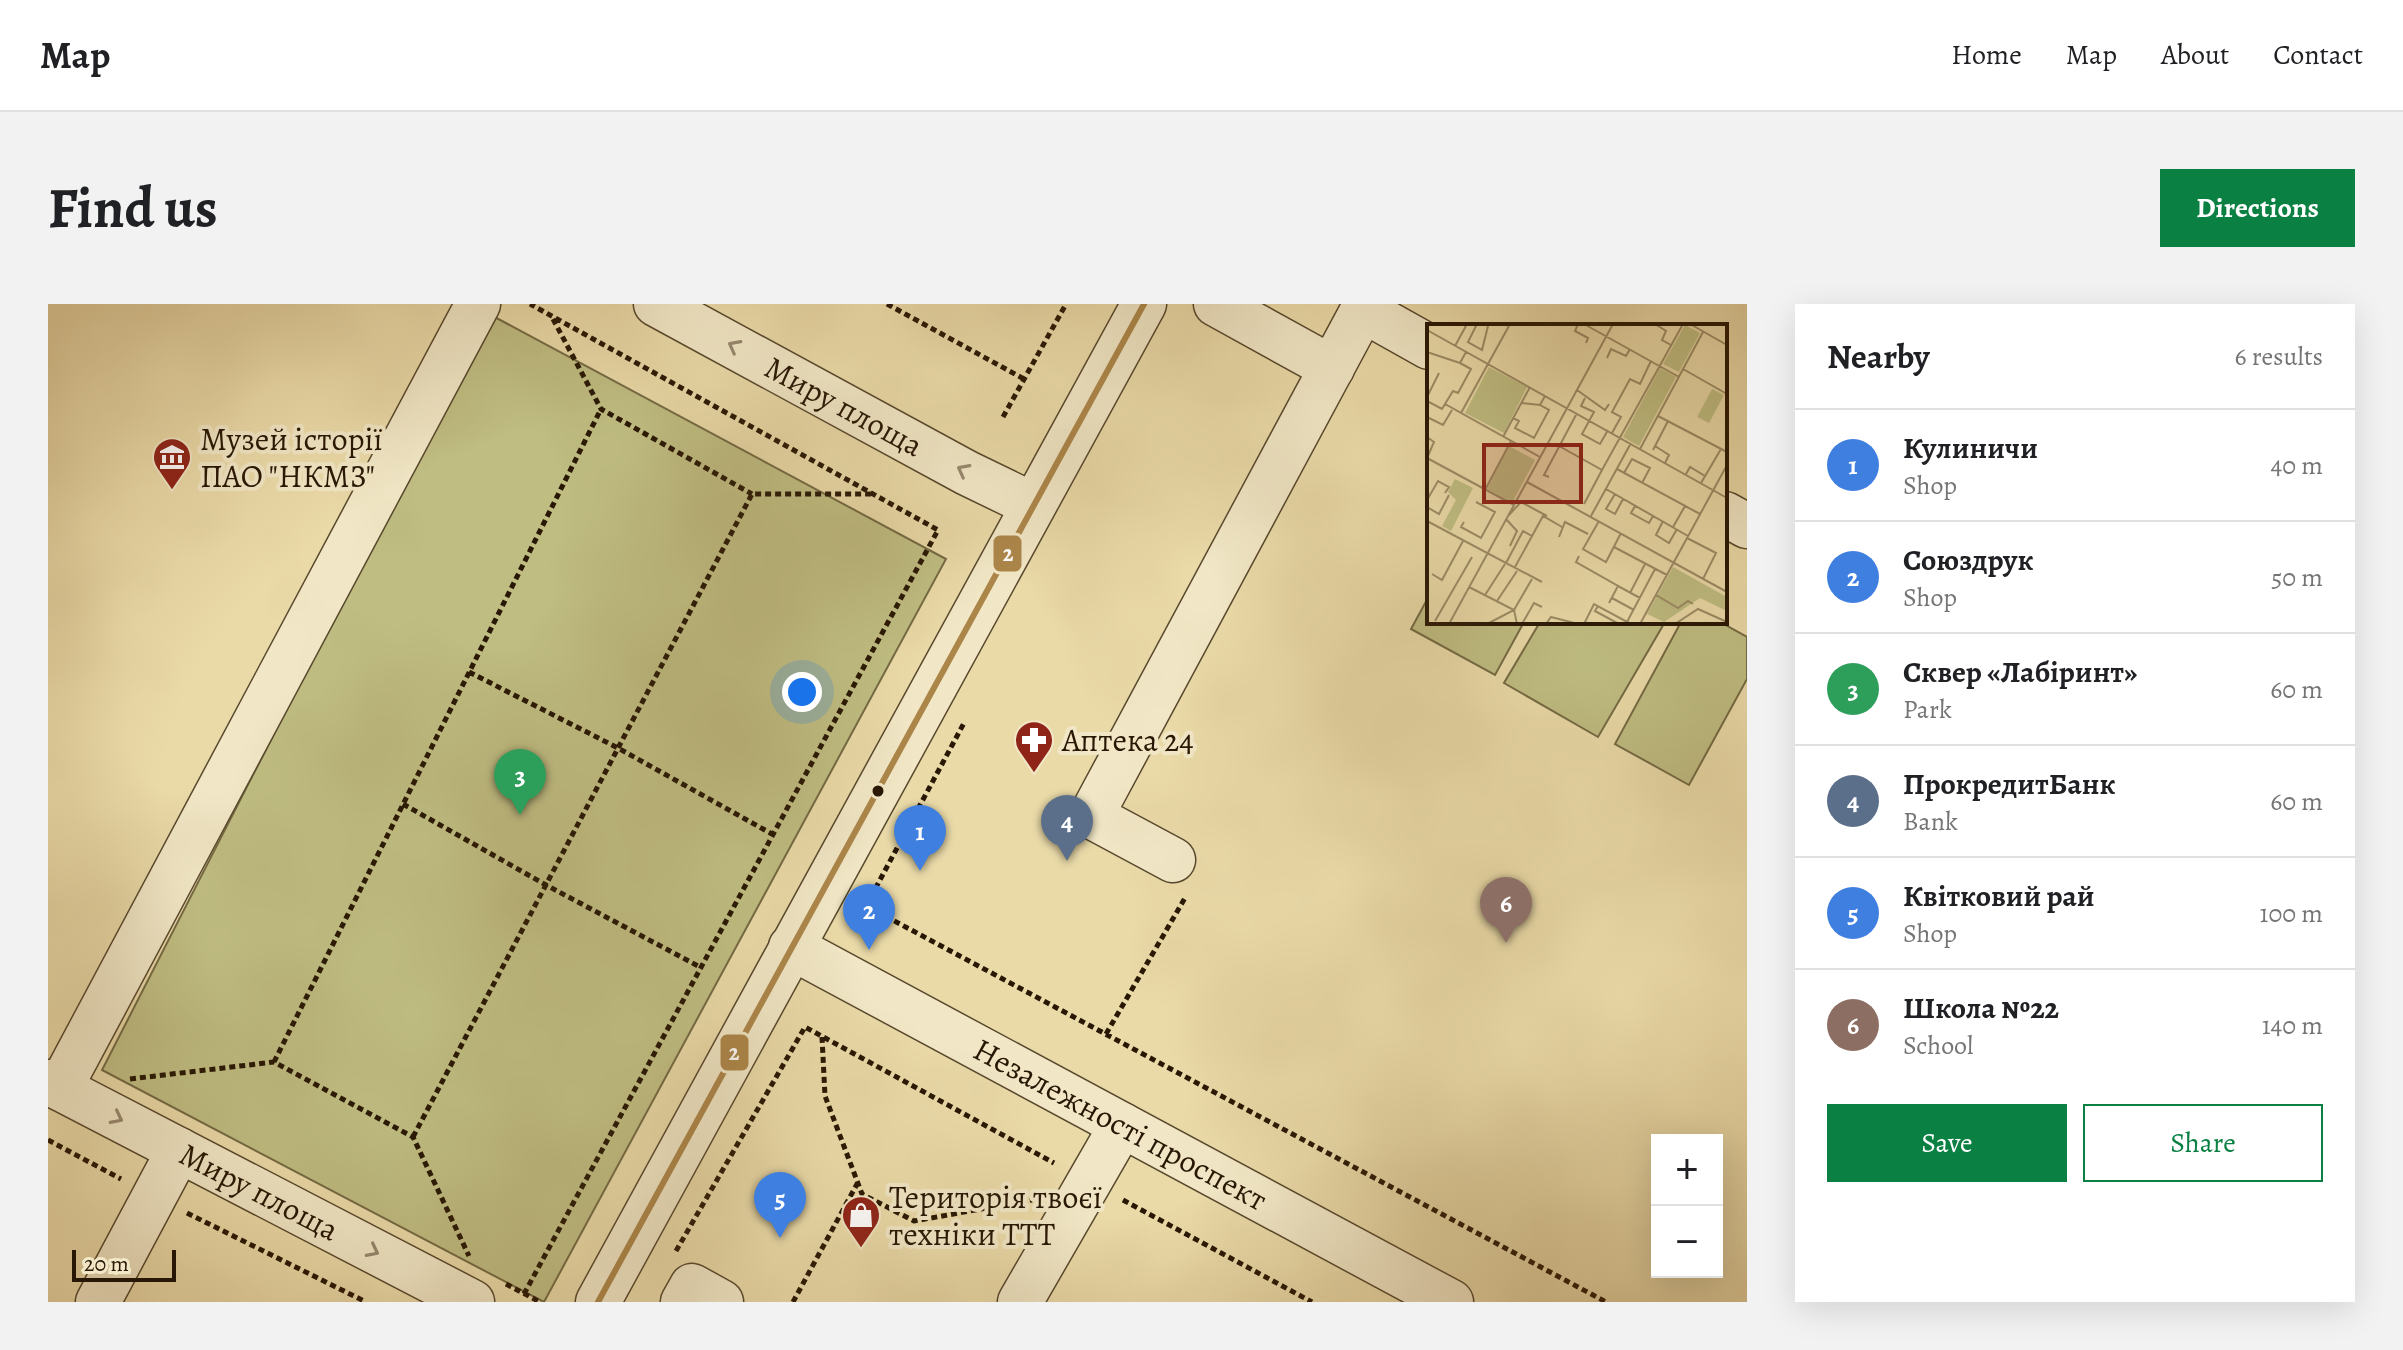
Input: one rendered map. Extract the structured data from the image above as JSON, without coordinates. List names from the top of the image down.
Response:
{
  "streets": {
    "street": ["Миру площа", "Незалежності проспект"]
  },
  "places": {
    "museum": ["Музей історії ПАО \"НКМЗ\""],
    "pharmacy": ["Аптека 24"],
    "shop": ["Територія твоєї техніки ТТТ"]
  },
  "lines": ["transit line 2"],
  "scale_bar": "20 m",
  "page": {
    "header": "Map",
    "nav": [
      "Home",
      "Map",
      "About",
      "Contact"
    ],
    "buttons": [
      "Directions",
      ["Save", "Share"]
    ],
    "title": "Find us",
    "heading": ["Nearby", "6 results"],
    "list": [
      {
        "mark": "1",
        "name": "Кулиничи",
        "note": "Shop",
        "value": "40 m"
      },
      {
        "mark": "2",
        "name": "Союздрук",
        "note": "Shop",
        "value": "50 m"
      },
      {
        "mark": "3",
        "name": "Сквер «Лабіринт»",
        "note": "Park",
        "value": "60 m"
      },
      {
        "mark": "4",
        "name": "ПрокредитБанк",
        "note": "Bank",
        "value": "60 m"
      },
      {
        "mark": "5",
        "name": "Квітковий рай",
        "note": "Shop",
        "value": "100 m"
      },
      {
        "mark": "6",
        "name": "Школа №22",
        "note": "School",
        "value": "140 m"
      }
    ],
    "pins": [
      "3",
      "4",
      "1",
      "6",
      "2",
      "5"
    ],
    "map_buttons": ["+", "−"],
    "scale": "20 m"
  }
}
